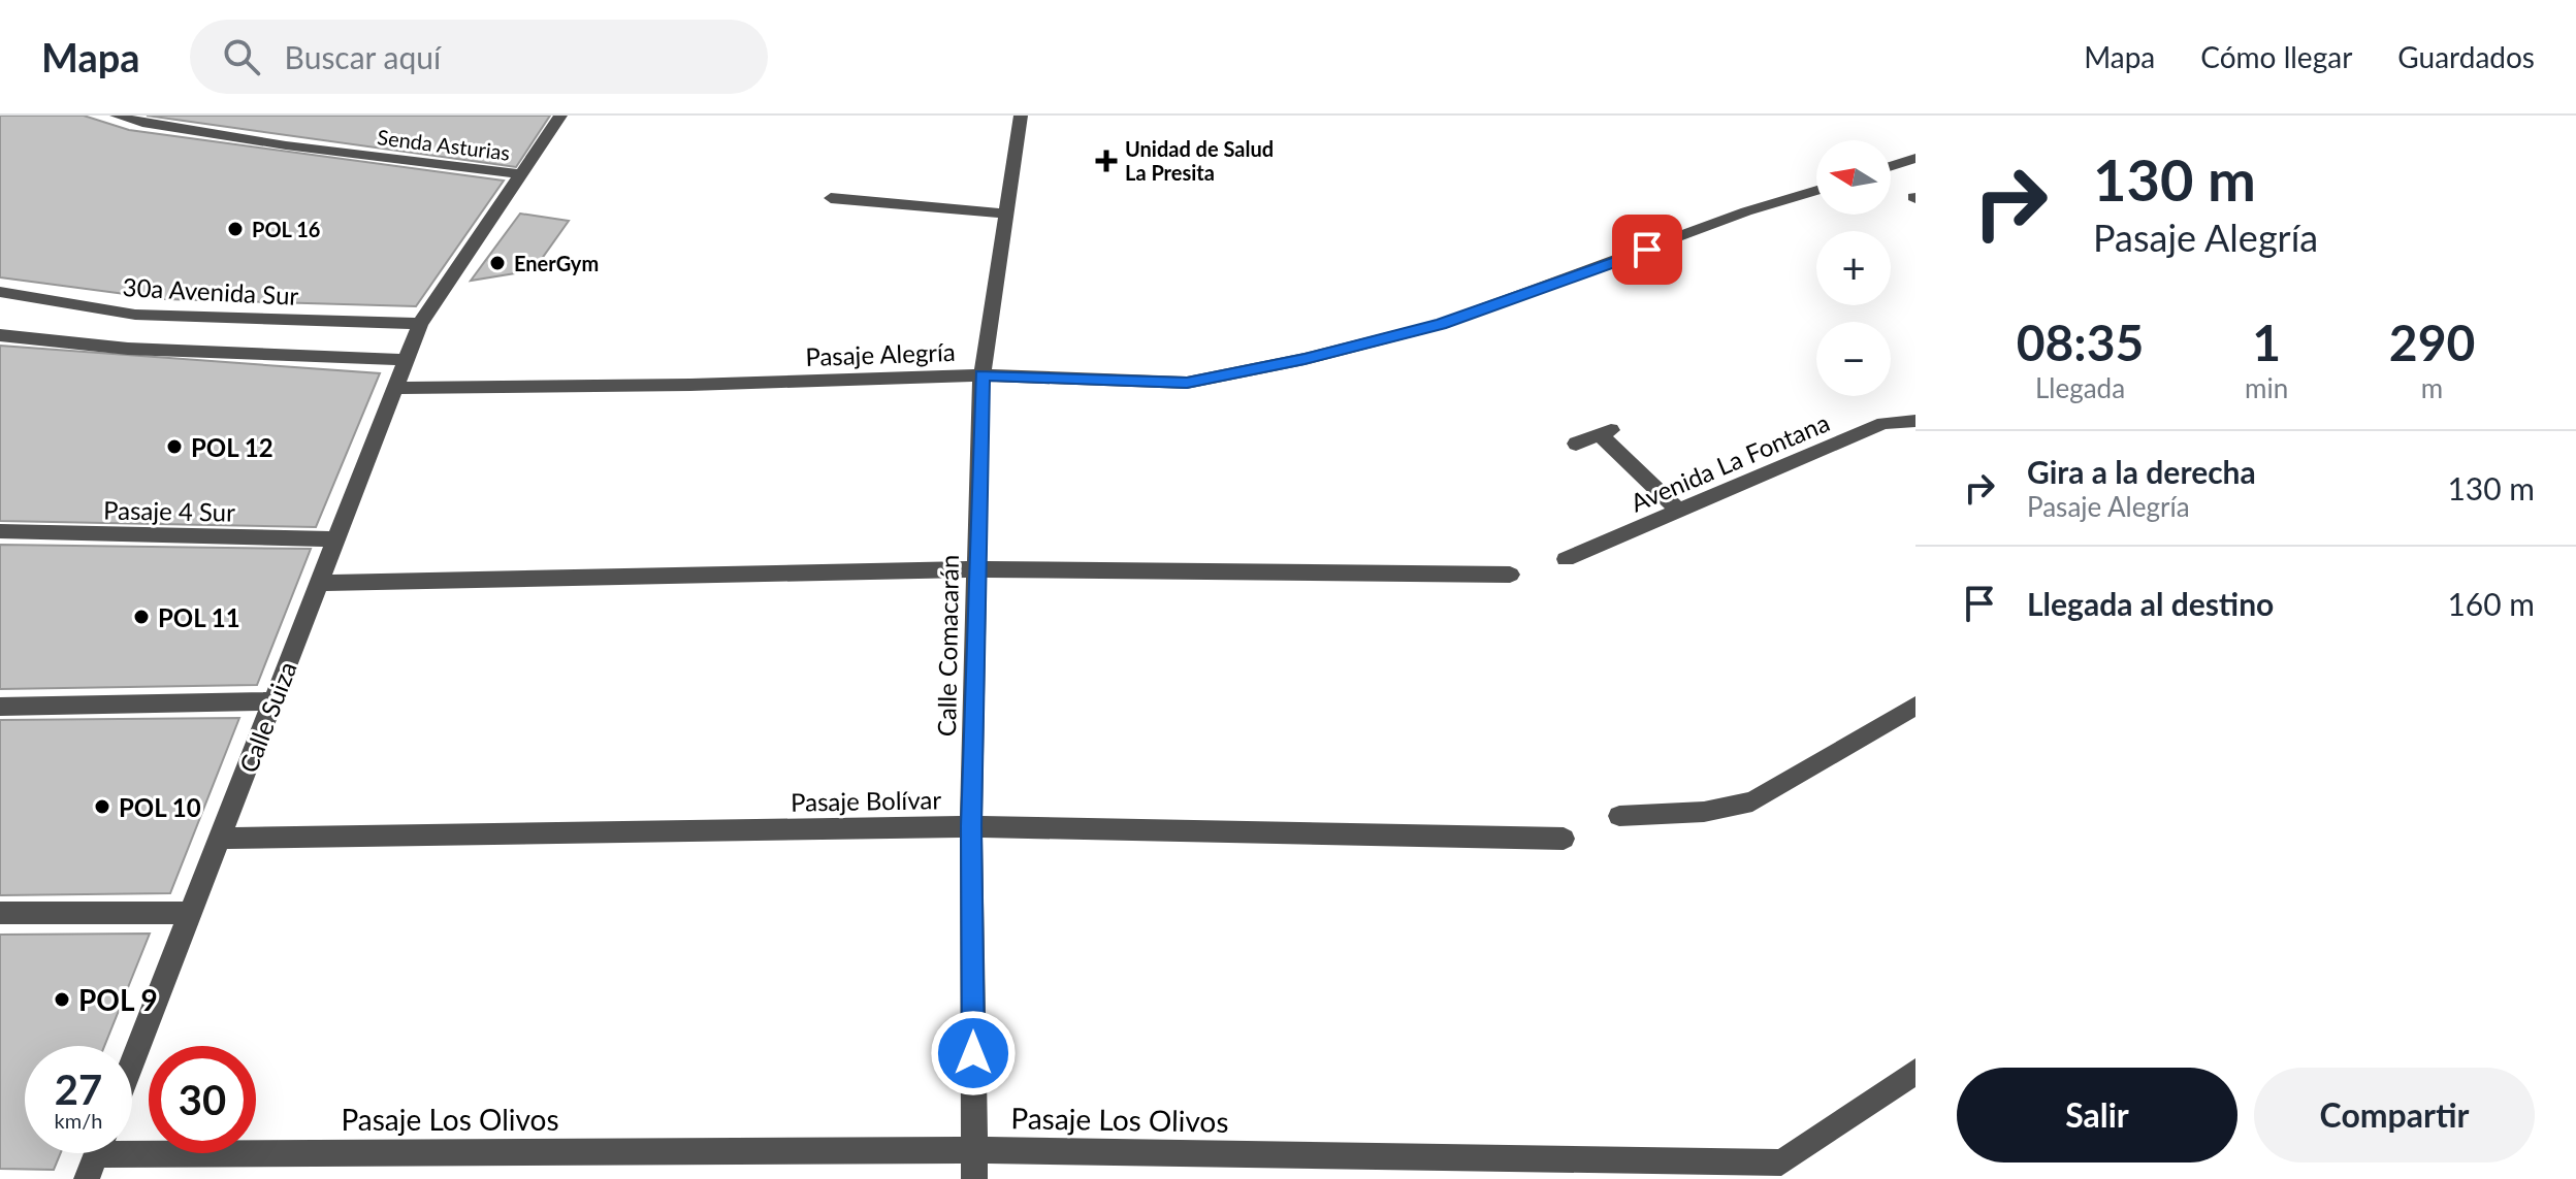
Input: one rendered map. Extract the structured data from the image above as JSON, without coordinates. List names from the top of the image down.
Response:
{
  "streets": {
    "street": [
      "Senda Asturias",
      "30a Avenida Sur",
      "Pasaje Alegría",
      "Avenida La Fontana",
      "Pasaje 4 Sur",
      "Calle Comacarán",
      "Calle Suiza",
      "Pasaje Bolívar",
      "Pasaje Los Olivos"
    ]
  },
  "crossings": [
    ["Senda Asturias", "Calle Suiza"],
    ["30a Avenida Sur", "Calle Suiza"],
    ["Pasaje Alegría", "Calle Comacarán"],
    ["Pasaje Alegría", "Calle Suiza"],
    ["Pasaje 4 Sur", "Calle Suiza"],
    ["Calle Comacarán", "Pasaje Bolívar"],
    ["Calle Comacarán", "Pasaje Los Olivos"],
    ["Calle Suiza", "Pasaje Bolívar"]
  ],
  "places": {
    "health": ["Unidad de Salud La Presita"],
    "other": [
      "POL 16",
      "EnerGym",
      "POL 12",
      "POL 11",
      "POL 10",
      "POL 9"
    ]
  },
  "north": "left",
  "page": {
    "header": "Mapa",
    "search": "Buscar aquí",
    "nav": ["Mapa", "Cómo llegar", "Guardados"],
    "turn": ["130 m", "Pasaje Alegría"],
    "map_buttons": ["+", "−"],
    "eta": [
      "08:35",
      "Llegada",
      "1",
      "min",
      "290",
      "m"
    ],
    "list": [
      {
        "name": "Gira a la derecha",
        "note": "Pasaje Alegría",
        "value": "130 m"
      },
      {
        "name": "Llegada al destino",
        "value": "160 m"
      }
    ],
    "speed": "27 km/h",
    "limit": "30",
    "buttons": ["Salir", "Compartir"]
  }
}
